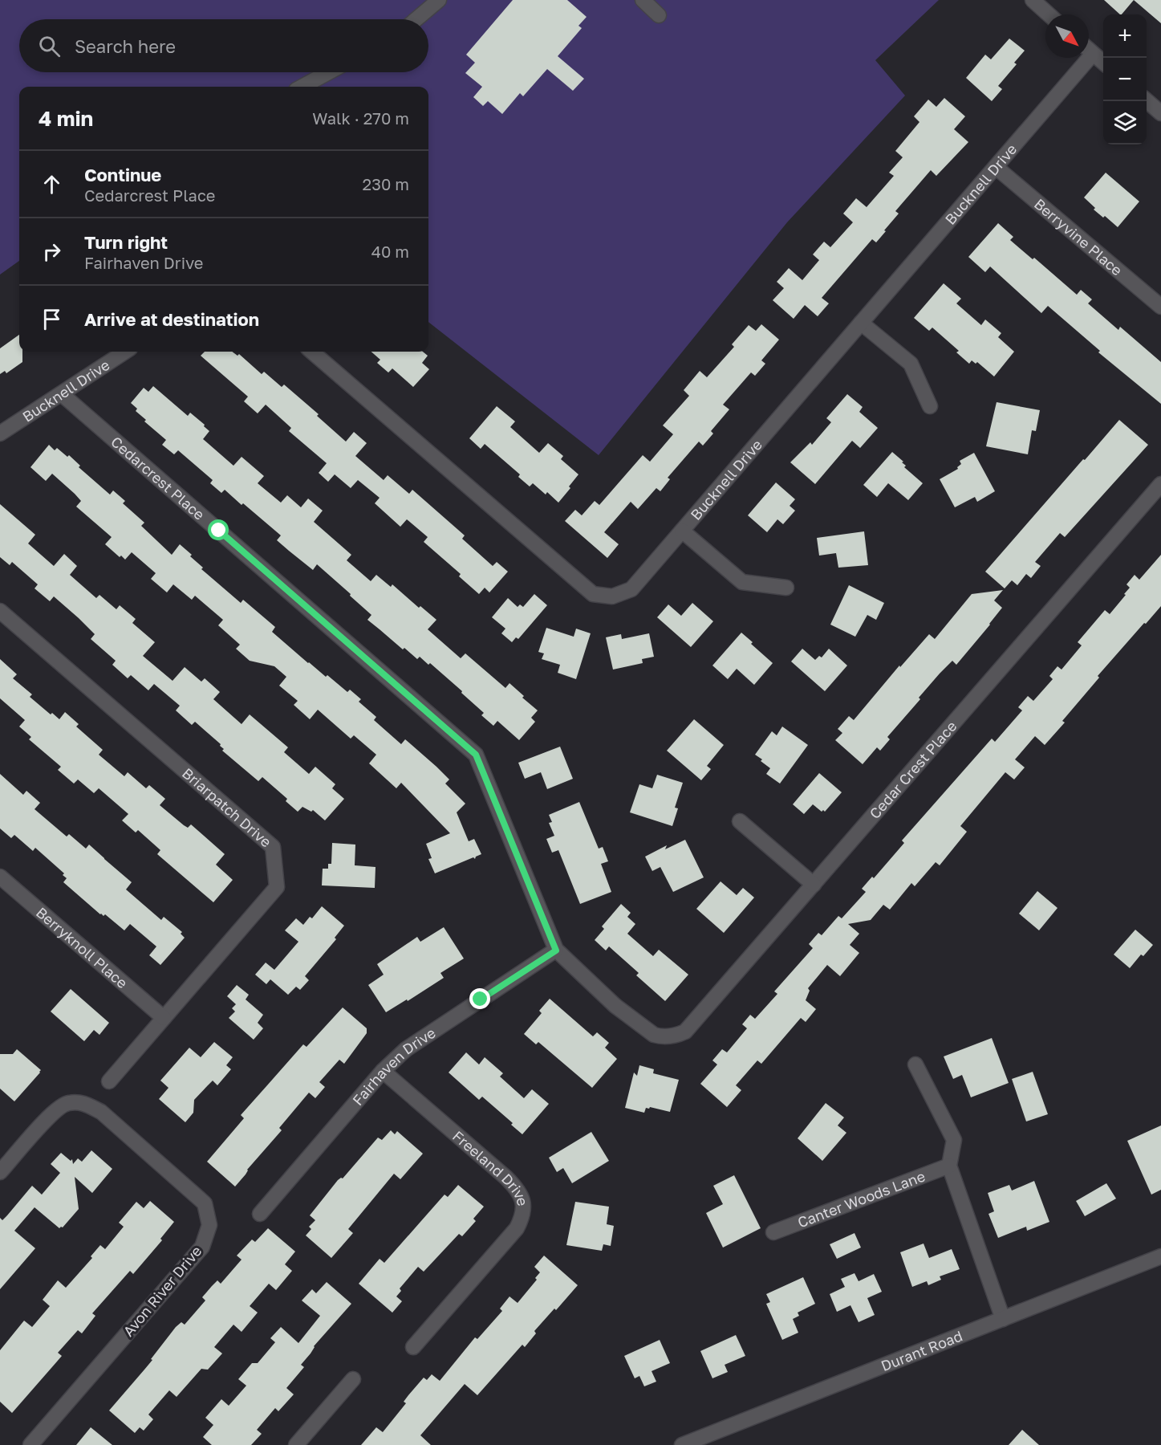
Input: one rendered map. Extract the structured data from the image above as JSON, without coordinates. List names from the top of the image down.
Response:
{
  "streets": {
    "street": [
      "Bucknell Drive",
      "Berryvine Place",
      "Cedarcrest Place",
      "Cedar Crest Place",
      "Briarpatch Drive",
      "Berryknoll Place",
      "Fairhaven Drive",
      "Freeland Drive",
      "Canter Woods Lane",
      "Avon River Drive",
      "Durant Road"
    ]
  },
  "crossings": [
    ["Bucknell Drive", "Berryvine Place"],
    ["Bucknell Drive", "Cedarcrest Place"],
    ["Cedarcrest Place", "Cedar Crest Place"],
    ["Cedarcrest Place", "Fairhaven Drive"],
    ["Briarpatch Drive", "Berryknoll Place"],
    ["Fairhaven Drive", "Freeland Drive"]
  ],
  "north": "bottom right",
  "page": {
    "map_buttons": ["+", "−"],
    "search": "Search here",
    "heading": ["4 min", "Walk · 270 m"],
    "list": [
      ["Continue", "Cedarcrest Place", "230 m"],
      ["Turn right", "Fairhaven Drive", "40 m"],
      "Arrive at destination"
    ]
  }
}
